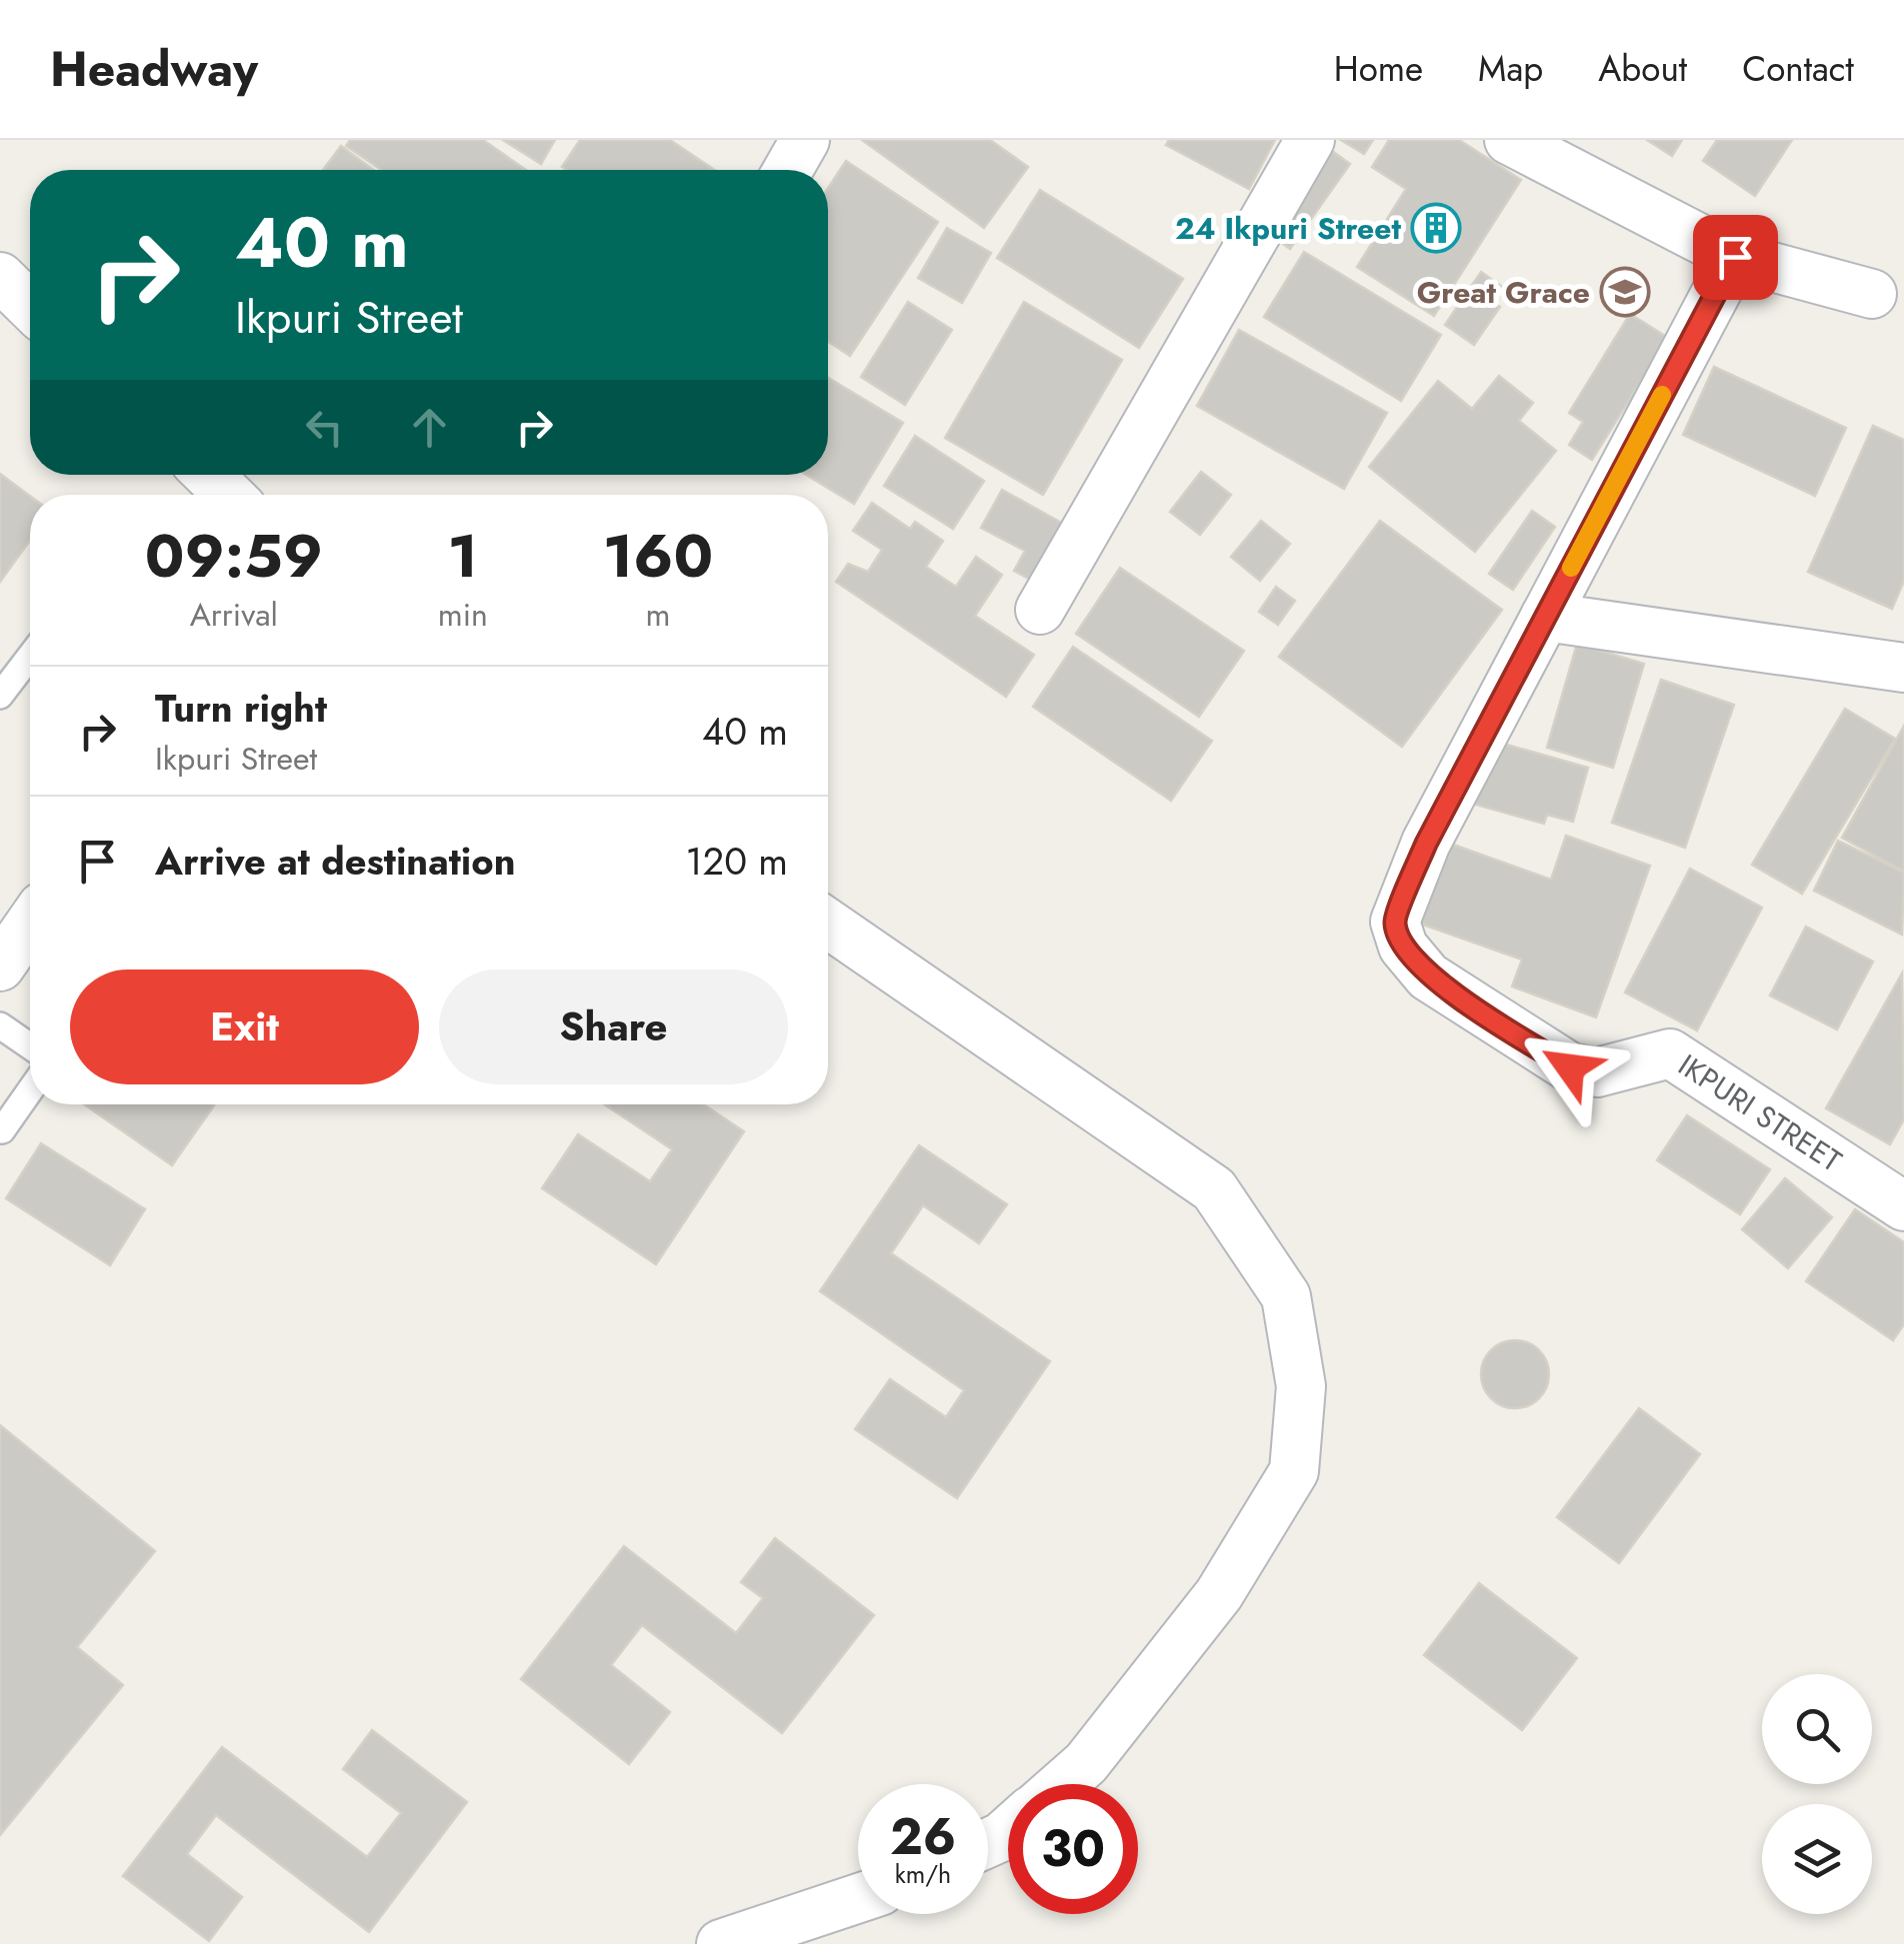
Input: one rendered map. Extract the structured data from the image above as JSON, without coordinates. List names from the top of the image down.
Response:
{
  "streets": {
    "street": ["IKPURI STREET"]
  },
  "places": {
    "building": ["24 Ikpuri Street"],
    "school or university": ["Great Grace"]
  },
  "page": {
    "header": "Headway",
    "nav": [
      "Home",
      "Map",
      "About",
      "Contact"
    ],
    "turn": ["40 m", "Ikpuri Street"],
    "eta": [
      "09:59",
      "Arrival",
      "1",
      "min",
      "160",
      "m"
    ],
    "list": [
      {
        "name": "Turn right",
        "note": "Ikpuri Street",
        "value": "40 m"
      },
      {
        "name": "Arrive at destination",
        "value": "120 m"
      }
    ],
    "buttons": ["Exit", "Share"],
    "speed": "26 km/h",
    "limit": "30"
  }
}
